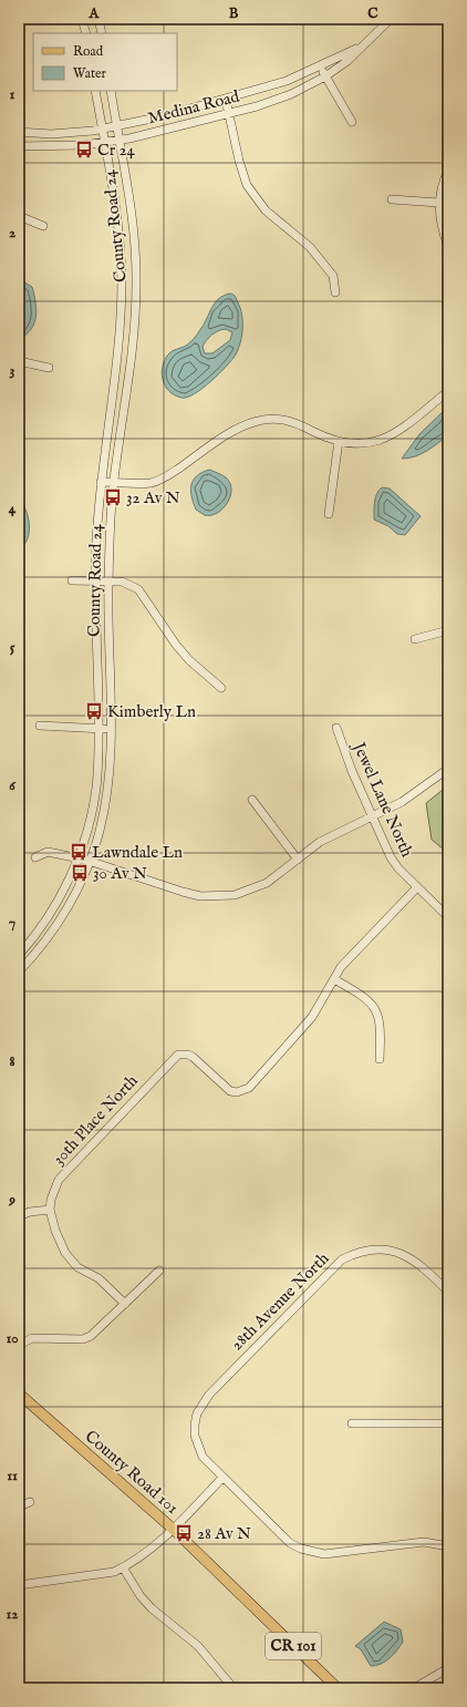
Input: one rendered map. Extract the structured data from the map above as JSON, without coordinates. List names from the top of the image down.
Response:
{
  "streets": {
    "main road": ["County Road 101", "CR 101"],
    "street": [
      "Medina Road",
      "County Road 24",
      "Jewel Lane North",
      "30th Place North",
      "28th Avenue North"
    ]
  },
  "crossings": [
    ["Medina Road", "County Road 24"]
  ],
  "places": {
    "bus stop": [
      "Cr 24",
      "32 Av N",
      "Kimberly Ln",
      "Lawndale Ln",
      "30 Av N",
      "28 Av N"
    ]
  },
  "legend": ["Road", "Water"],
  "grid": {
    "columns": ["A", "B", "C"],
    "rows": [
      "1",
      "2",
      "3",
      "4",
      "5",
      "6",
      "7",
      "8",
      "9",
      "10",
      "11",
      "12"
    ]
  }
}
